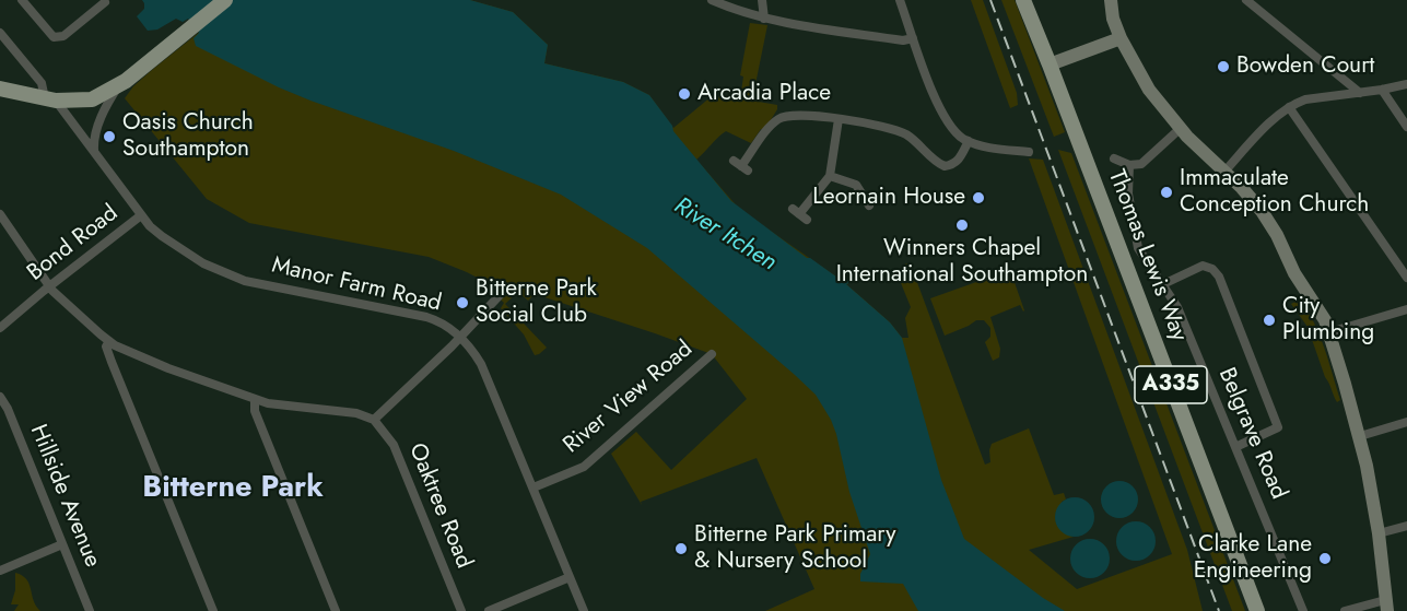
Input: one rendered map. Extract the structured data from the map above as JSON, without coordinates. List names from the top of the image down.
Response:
{
  "streets": {
    "main road": ["Thomas Lewis Way", "A335"],
    "street": [
      "Bond Road",
      "Manor Farm Road",
      "River View Road",
      "Belgrave Road",
      "Hillside Avenue",
      "Oaktree Road"
    ]
  },
  "crossings": [
    ["Bond Road", "Manor Farm Road"],
    ["Manor Farm Road", "River View Road"]
  ],
  "districts": ["Bitterne Park"],
  "water": ["River Itchen"],
  "places": [
    "Bowden Court",
    "Arcadia Place",
    "Oasis Church Southampton",
    "Immaculate Conception Church",
    "Leornain House",
    "Winners Chapel International Southampton",
    "Bitterne Park Social Club",
    "City Plumbing",
    "Bitterne Park Primary & Nursery School",
    "Clarke Lane Engineering"
  ]
}
